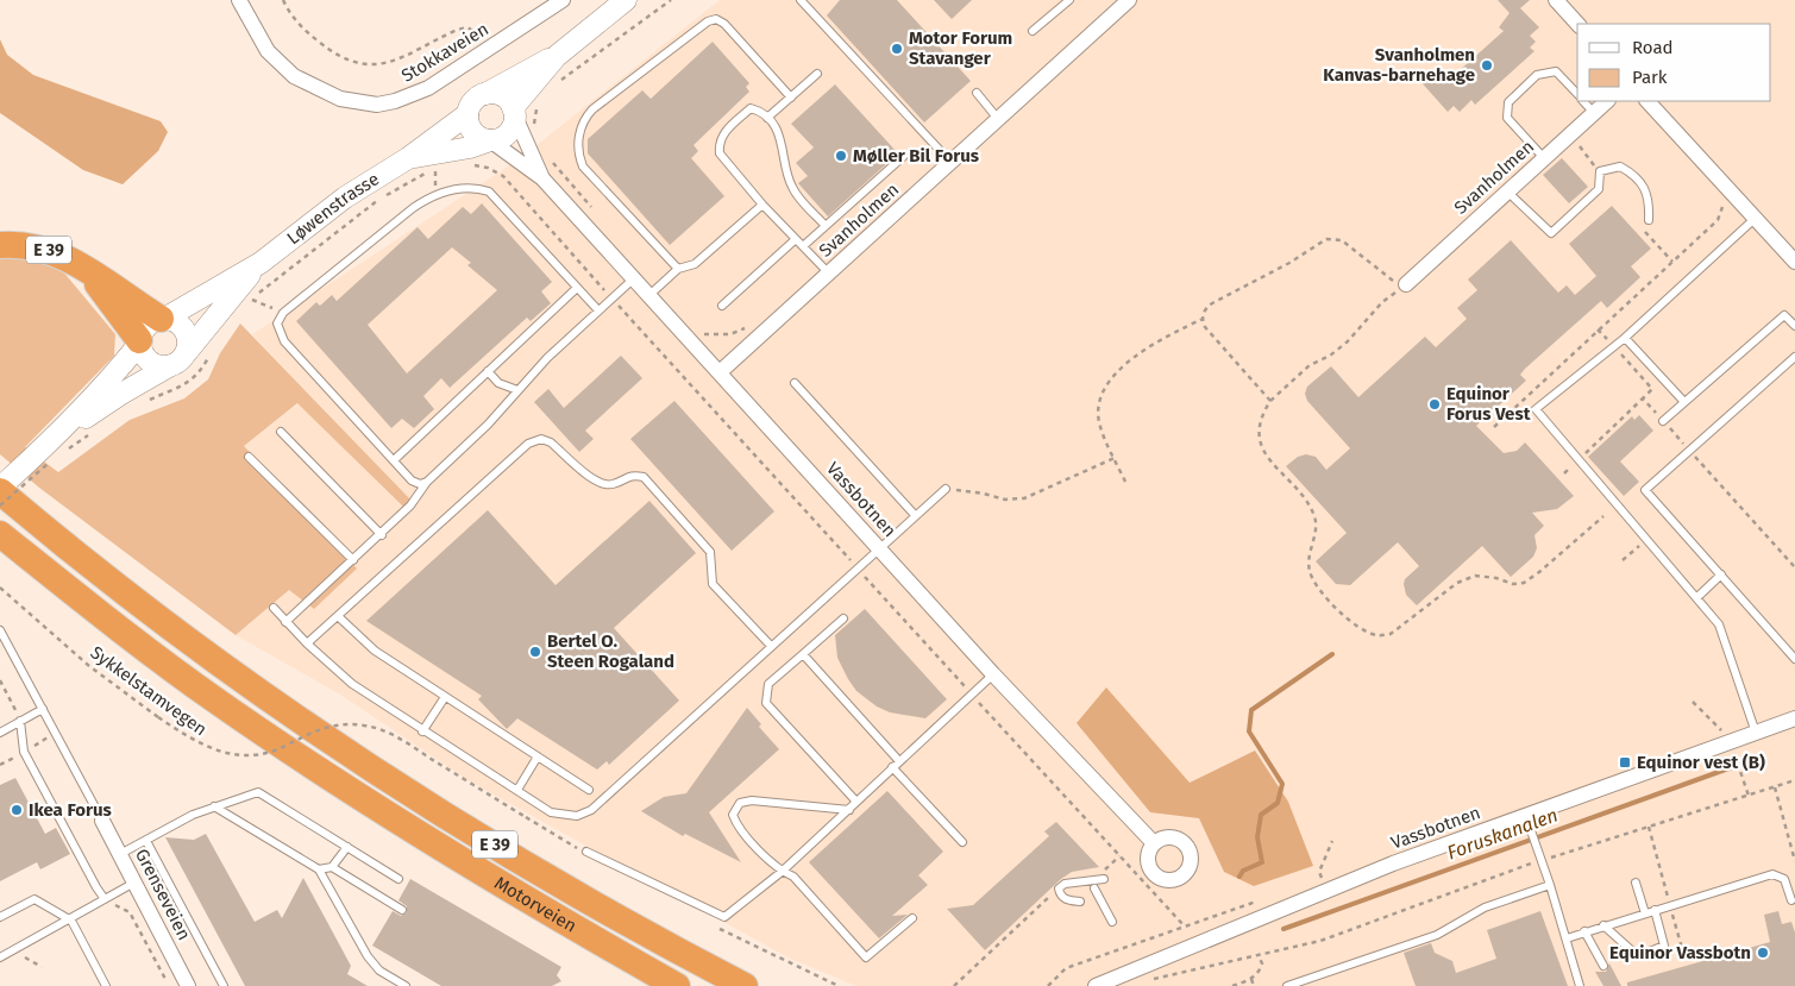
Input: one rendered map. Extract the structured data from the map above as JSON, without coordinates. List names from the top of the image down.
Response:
{
  "streets": {
    "highway": ["E 39", "Motorveien"],
    "main road": ["Løwenstrasse"],
    "street": [
      "Stokkaveien",
      "Svanholmen",
      "Vassbotnen",
      "Grenseveien"
    ],
    "path": ["Sykkelstamvegen"]
  },
  "crossings": [
    ["Svanholmen", "Vassbotnen"],
    ["Løwenstrasse", "E 39"],
    ["Løwenstrasse", "Vassbotnen"]
  ],
  "water": ["Foruskanalen"],
  "places": {
    "other": [
      "Motor Forum Stavanger",
      "Svanholmen Kanvas-barnehage",
      "Møller Bil Forus",
      "Equinor Forus Vest",
      "Bertel O. Steen Rogaland",
      "Ikea Forus",
      "Equinor Vassbotn"
    ],
    "transit": ["Equinor vest (B)"]
  },
  "legend": ["Road", "Park"]
}
